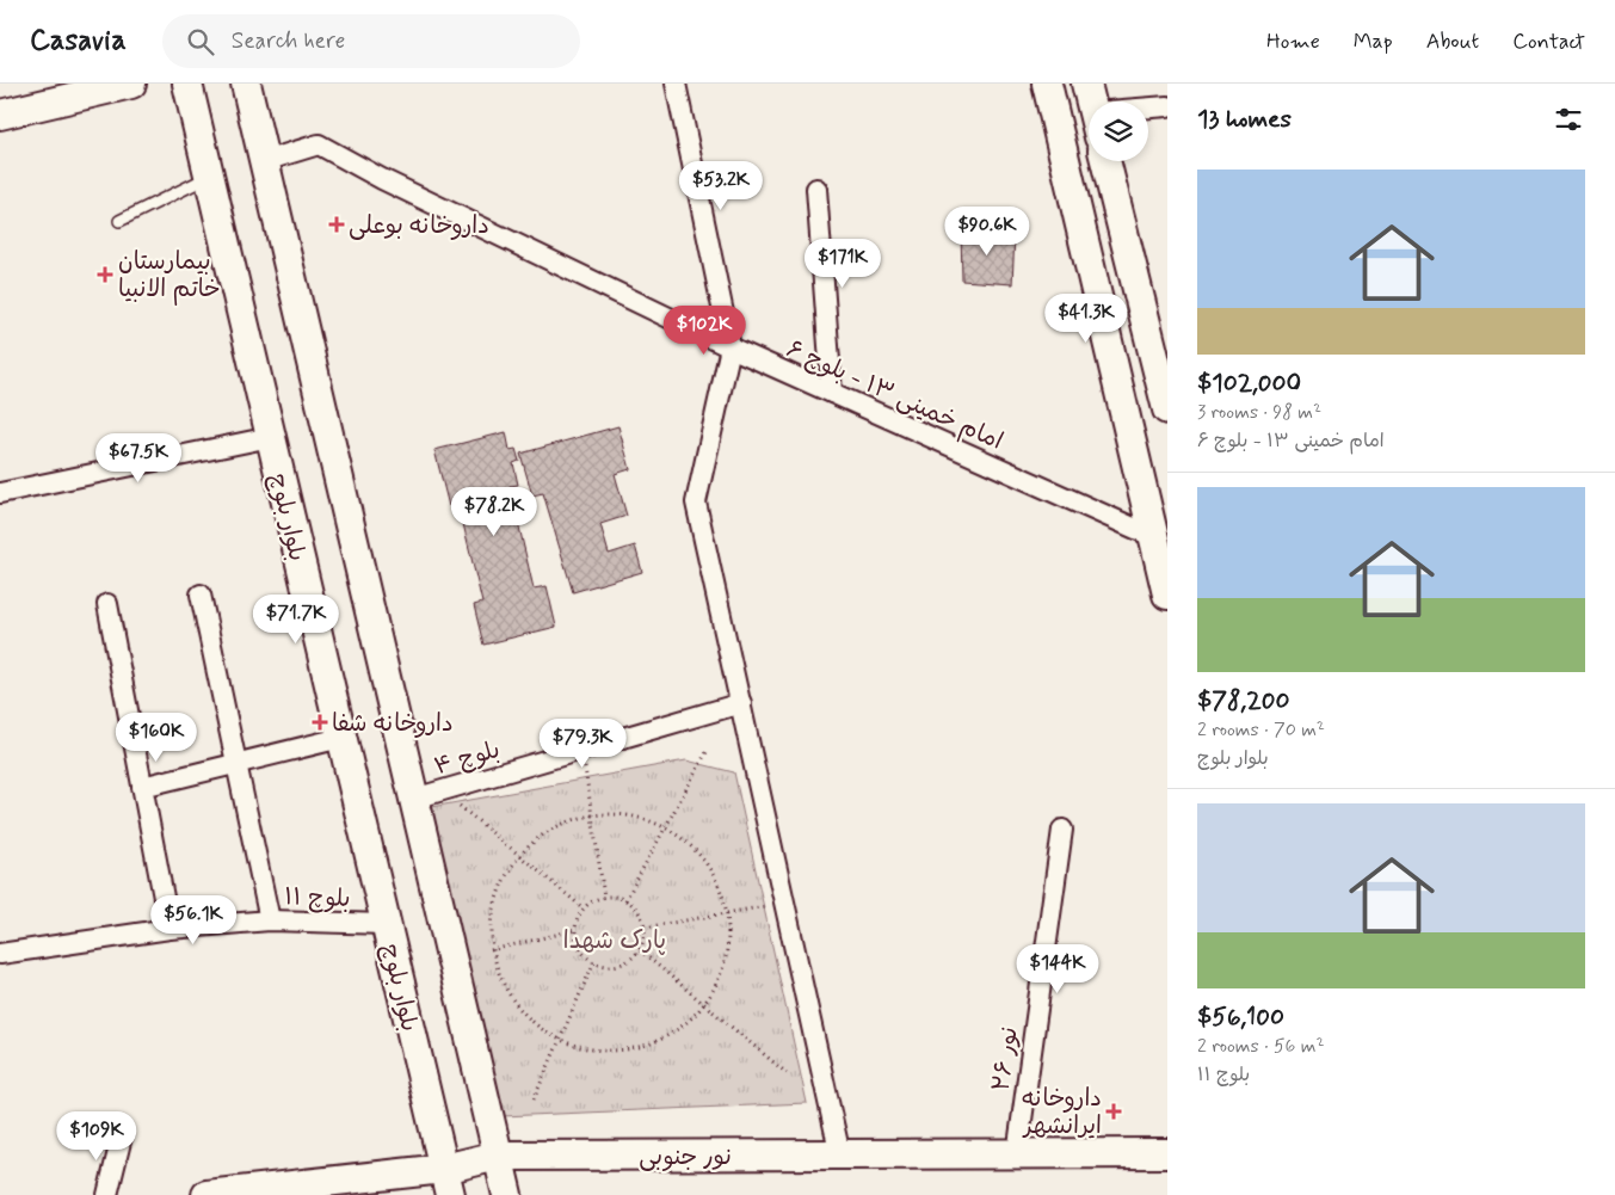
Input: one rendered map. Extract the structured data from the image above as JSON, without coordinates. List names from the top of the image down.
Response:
{
  "streets": {
    "main road": ["بلوار بلوچ", "نور جنوبی"],
    "street": [
      "امام خمینی ۱۳ - بلوچ ۶",
      "بلوچ ۴",
      "بلوچ ۱۱",
      "نور ۲۶"
    ]
  },
  "crossings": [
    ["بلوار بلوچ", "بلوچ ۱۱"],
    ["بلوار بلوچ", "نور جنوبی"],
    ["نور ۲۶", "نور جنوبی"]
  ],
  "parks": ["پارک شهدا"],
  "places": {
    "health": [
      "داروخانه بوعلی",
      "بیمارستان خاتم الانبیا",
      "داروخانه شفا",
      "داروخانه ایرانشهر"
    ]
  },
  "page": {
    "header": "Casavia",
    "search": "Search here",
    "nav": [
      "Home",
      "Map",
      "About",
      "Contact"
    ],
    "heading": "13 homes",
    "list": [
      {
        "name": "$102,000",
        "note": "3 rooms · 98 m² · امام خمینی ۱۳ - بلوچ ۶"
      },
      {
        "name": "$78,200",
        "note": "2 rooms · 70 m² · بلوار بلوچ"
      },
      {
        "name": "$56,100",
        "note": "2 rooms · 56 m² · بلوچ ۱۱"
      }
    ],
    "price": [
      "$53.2K",
      "$90.6K",
      "$171K",
      "$41.3K",
      "$102K",
      "$67.5K",
      "$78.2K",
      "$71.7K",
      "$160K",
      "$79.3K",
      "$56.1K",
      "$144K",
      "$109K"
    ]
  }
}
